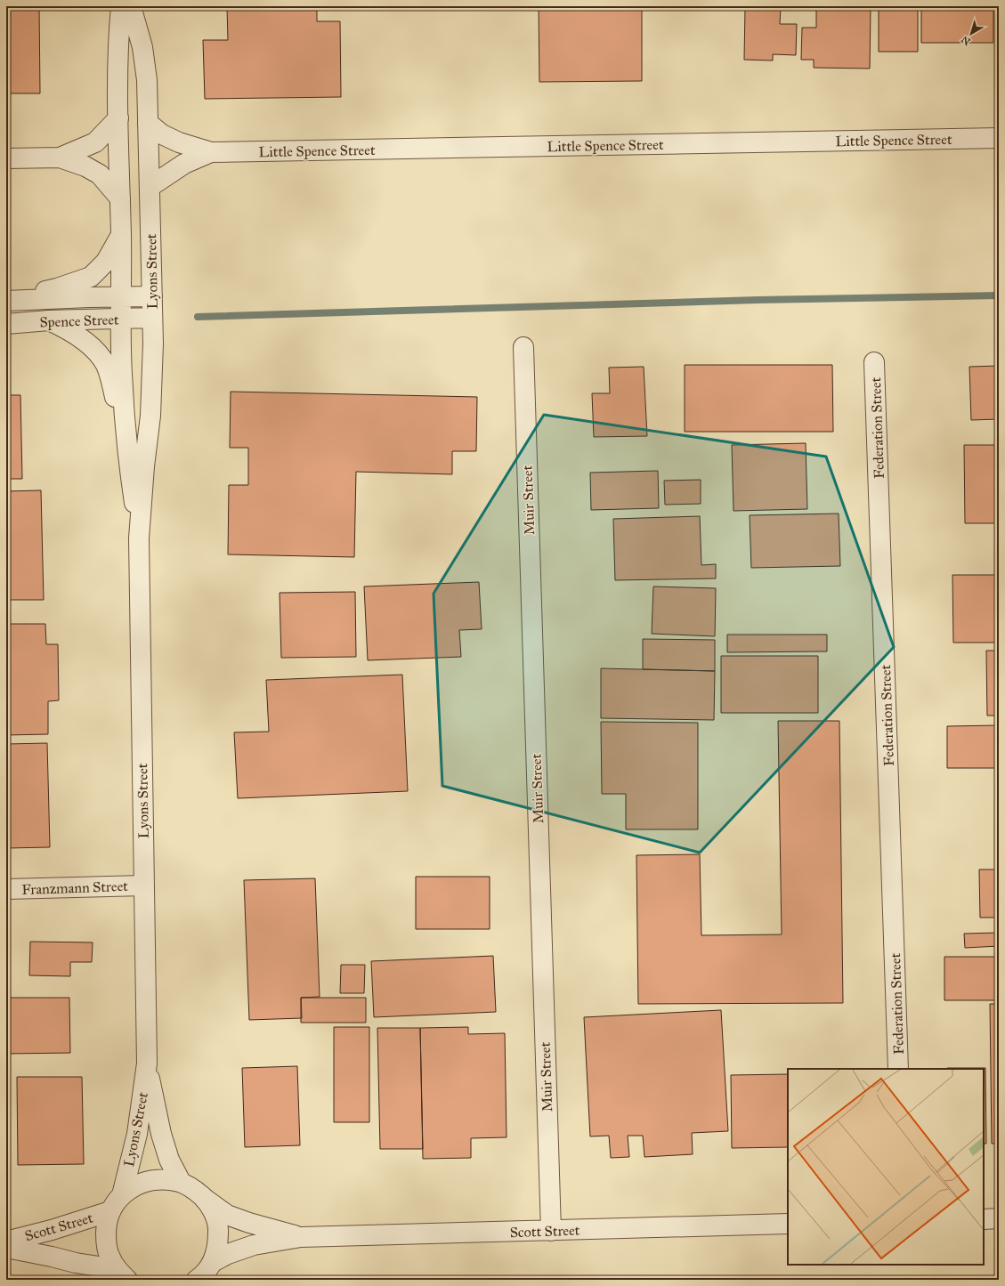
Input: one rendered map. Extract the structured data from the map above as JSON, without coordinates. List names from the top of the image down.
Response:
{
  "streets": {
    "street": [
      "Little Spence Street",
      "Lyons Street",
      "Spence Street",
      "Federation Street",
      "Muir Street",
      "Franzmann Street",
      "Scott Street"
    ]
  },
  "crossings": [
    ["Little Spence Street", "Lyons Street"],
    ["Lyons Street", "Spence Street"],
    ["Lyons Street", "Franzmann Street"],
    ["Muir Street", "Scott Street"]
  ],
  "north": "bottom left"
}
